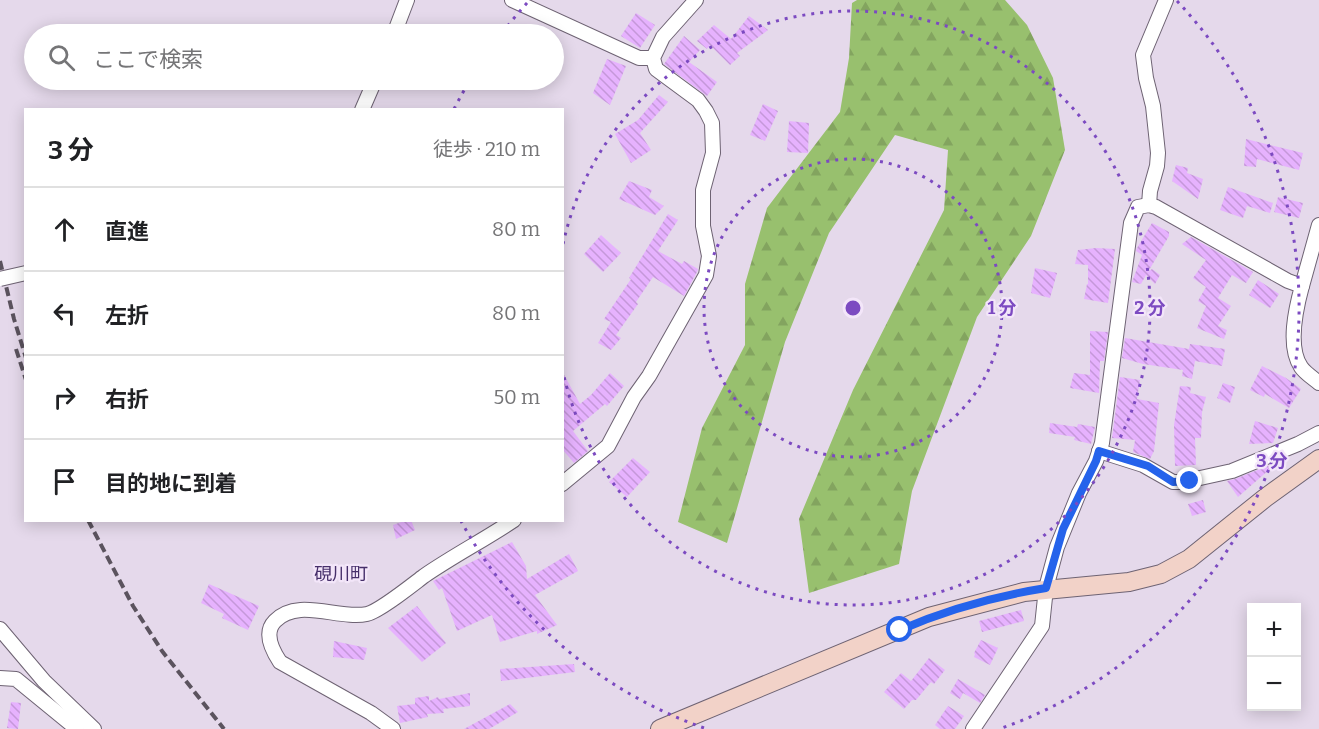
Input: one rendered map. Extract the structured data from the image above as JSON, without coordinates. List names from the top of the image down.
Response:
{
  "districts": ["硯川町"],
  "page": {
    "search": "ここで検索",
    "heading": ["3 分", "徒歩 · 210 m"],
    "list": [
      ["直進", "80 m"],
      ["左折", "80 m"],
      ["右折", "50 m"],
      "目的地に到着"
    ],
    "map_buttons": ["+", "−"]
  },
  "rings": ["1 分", "2 分", "3 分"]
}
